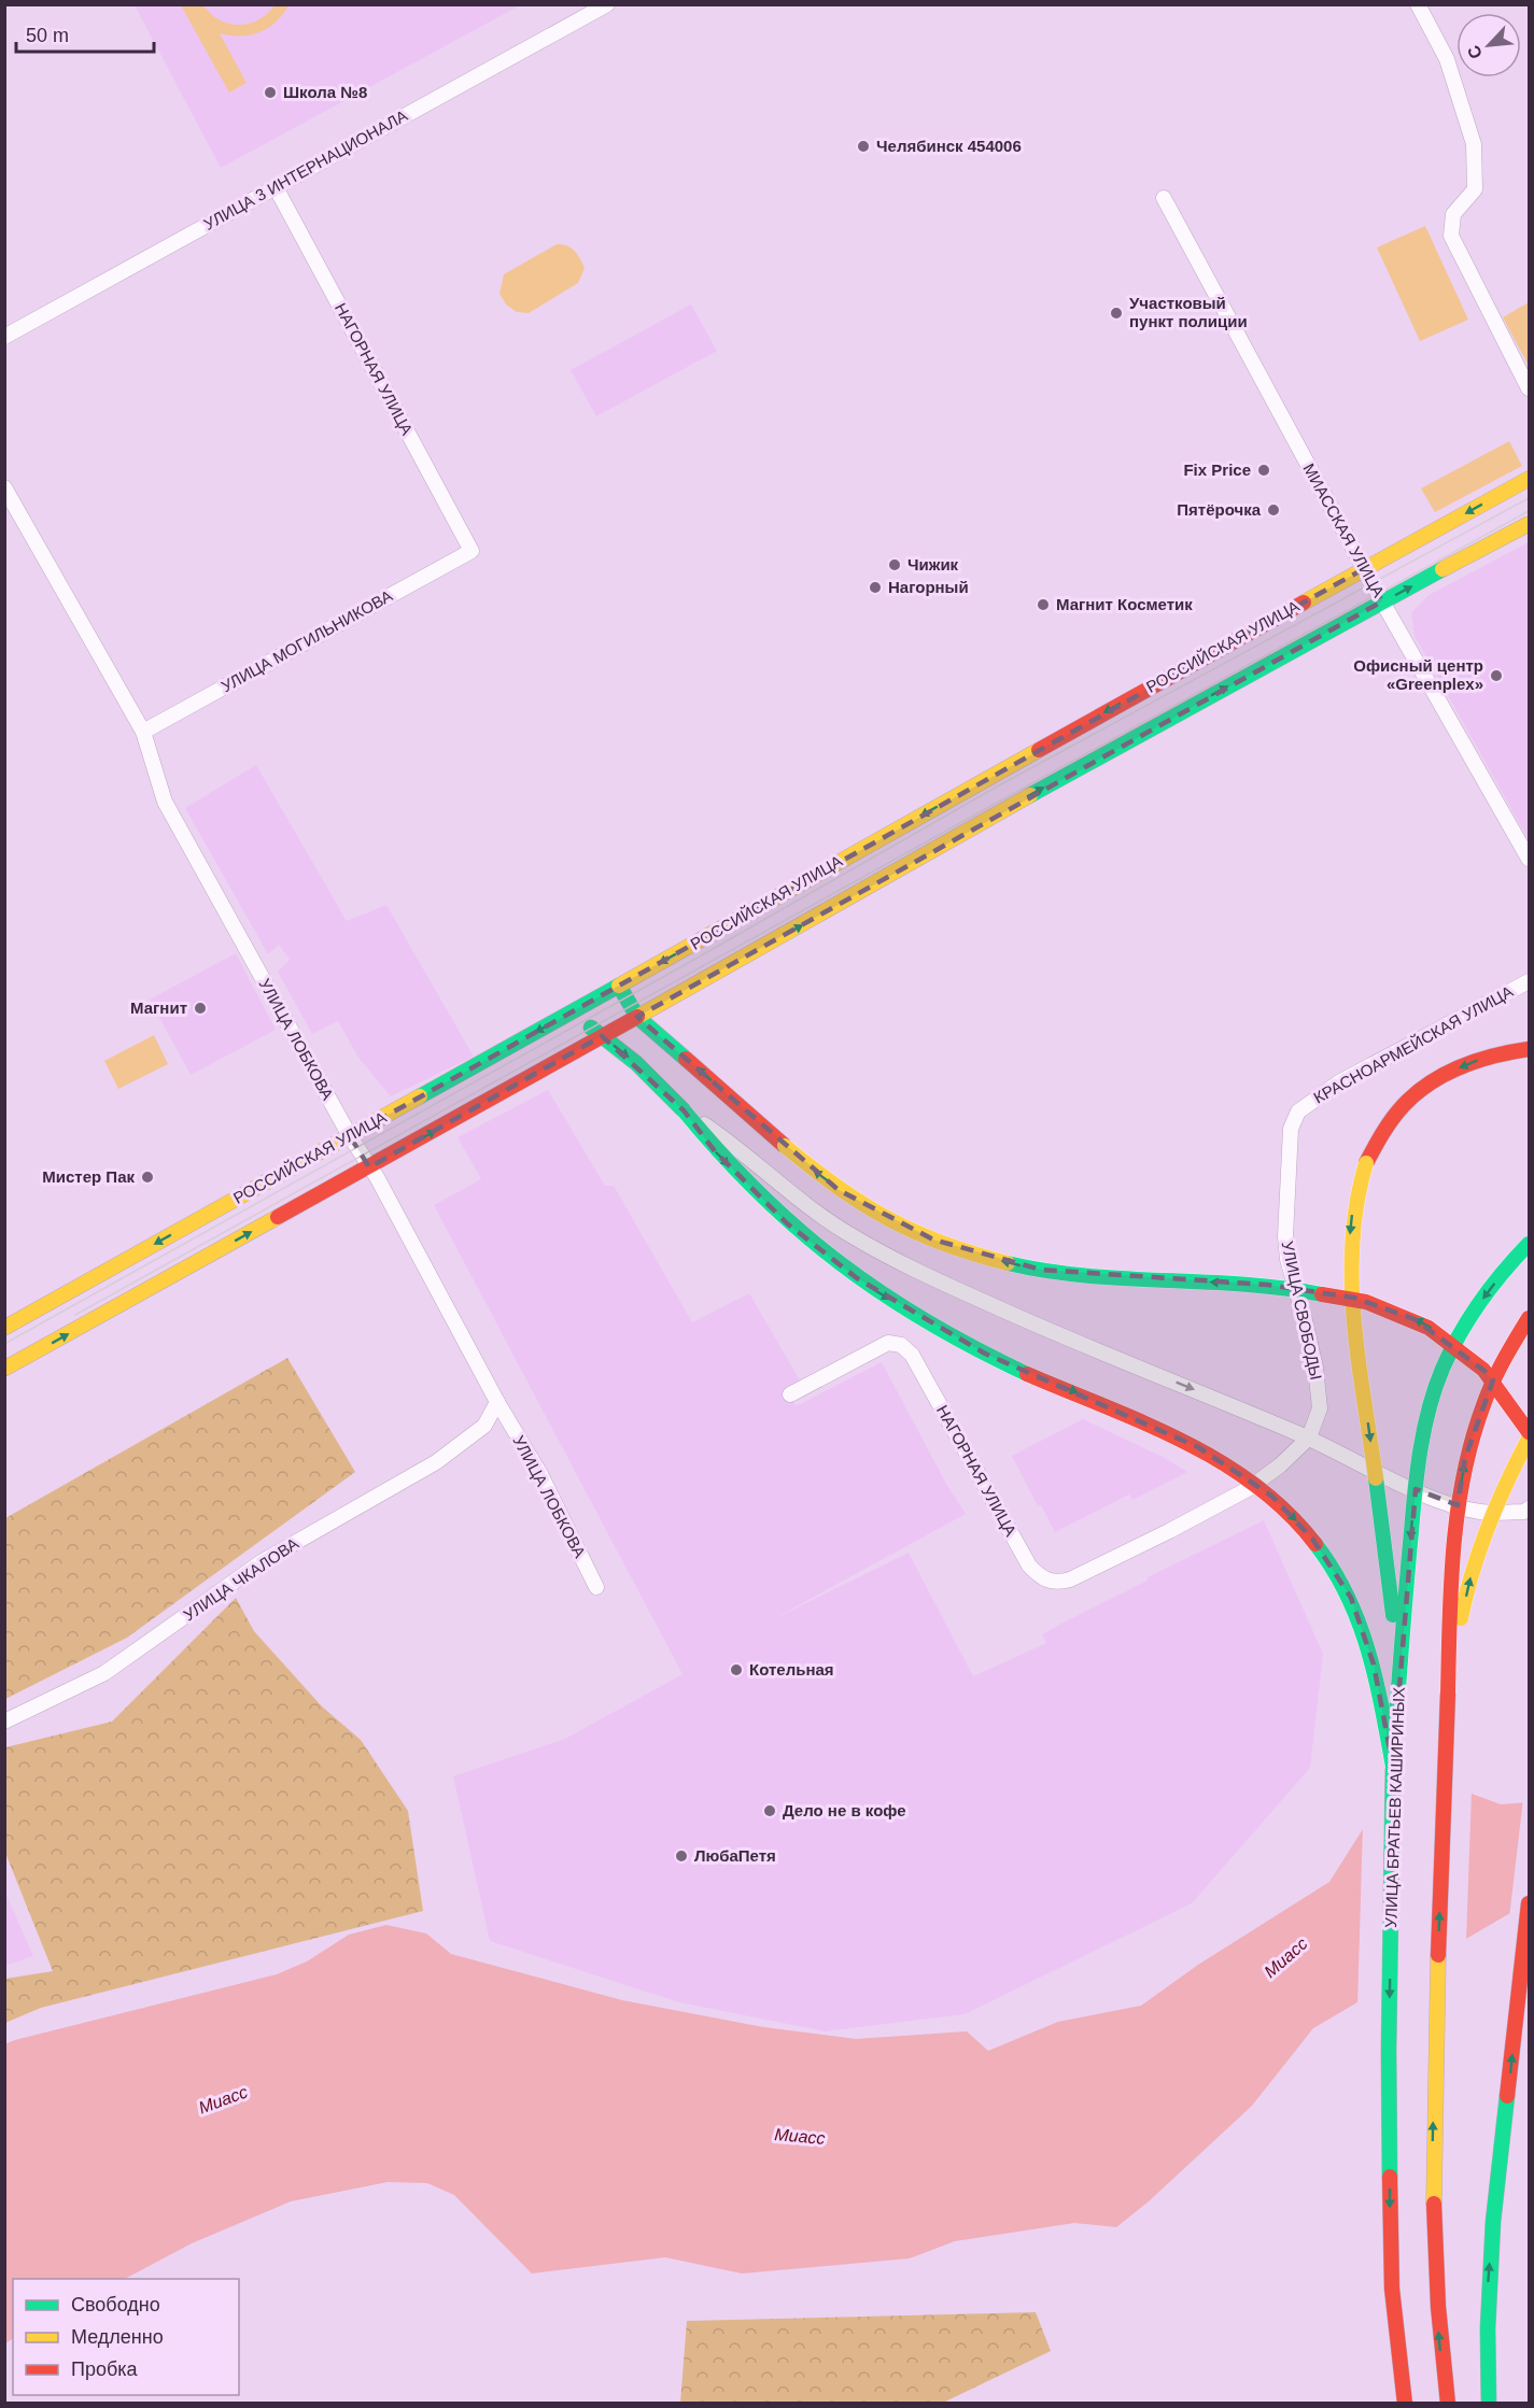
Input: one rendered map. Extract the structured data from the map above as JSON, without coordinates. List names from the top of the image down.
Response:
{
  "streets": {
    "main road": ["РОССИЙСКАЯ УЛИЦА", "УЛИЦА БРАТЬЕВ КАШИРИНЫХ"],
    "street": [
      "УЛИЦА 3 ИНТЕРНАЦИОНАЛА",
      "НАГОРНАЯ УЛИЦА",
      "МИАССКАЯ УЛИЦА",
      "УЛИЦА МОГИЛЬНИКОВА",
      "УЛИЦА ЛОБКОВА",
      "КРАСНОАРМЕЙСКАЯ УЛИЦА",
      "УЛИЦА СВОБОДЫ",
      "УЛИЦА ЧКАЛОВА"
    ]
  },
  "crossings": [
    ["УЛИЦА 3 ИНТЕРНАЦИОНАЛА", "НАГОРНАЯ УЛИЦА"],
    ["НАГОРНАЯ УЛИЦА", "УЛИЦА МОГИЛЬНИКОВА"],
    ["НАГОРНАЯ УЛИЦА", "УЛИЦА СВОБОДЫ"],
    ["МИАССКАЯ УЛИЦА", "РОССИЙСКАЯ УЛИЦА"],
    ["УЛИЦА МОГИЛЬНИКОВА", "УЛИЦА ЛОБКОВА"],
    ["РОССИЙСКАЯ УЛИЦА", "УЛИЦА ЛОБКОВА"],
    ["УЛИЦА ЛОБКОВА", "УЛИЦА ЧКАЛОВА"],
    ["КРАСНОАРМЕЙСКАЯ УЛИЦА", "УЛИЦА СВОБОДЫ"]
  ],
  "water": ["Миасс"],
  "places": [
    "Школа №8",
    "Челябинск 454006",
    "Участковый пункт полиции",
    "Fix Price",
    "Пятёрочка",
    "Чижик",
    "Нагорный",
    "Магнит Косметик",
    "Офисный центр «Greenplex»",
    "Магнит",
    "Мистер Пак",
    "Котельная",
    "Дело не в кофе",
    "ЛюбаПетя"
  ],
  "legend": ["Свободно", "Медленно", "Пробка"],
  "scale_bar": "50 m",
  "north": "bottom left"
}
